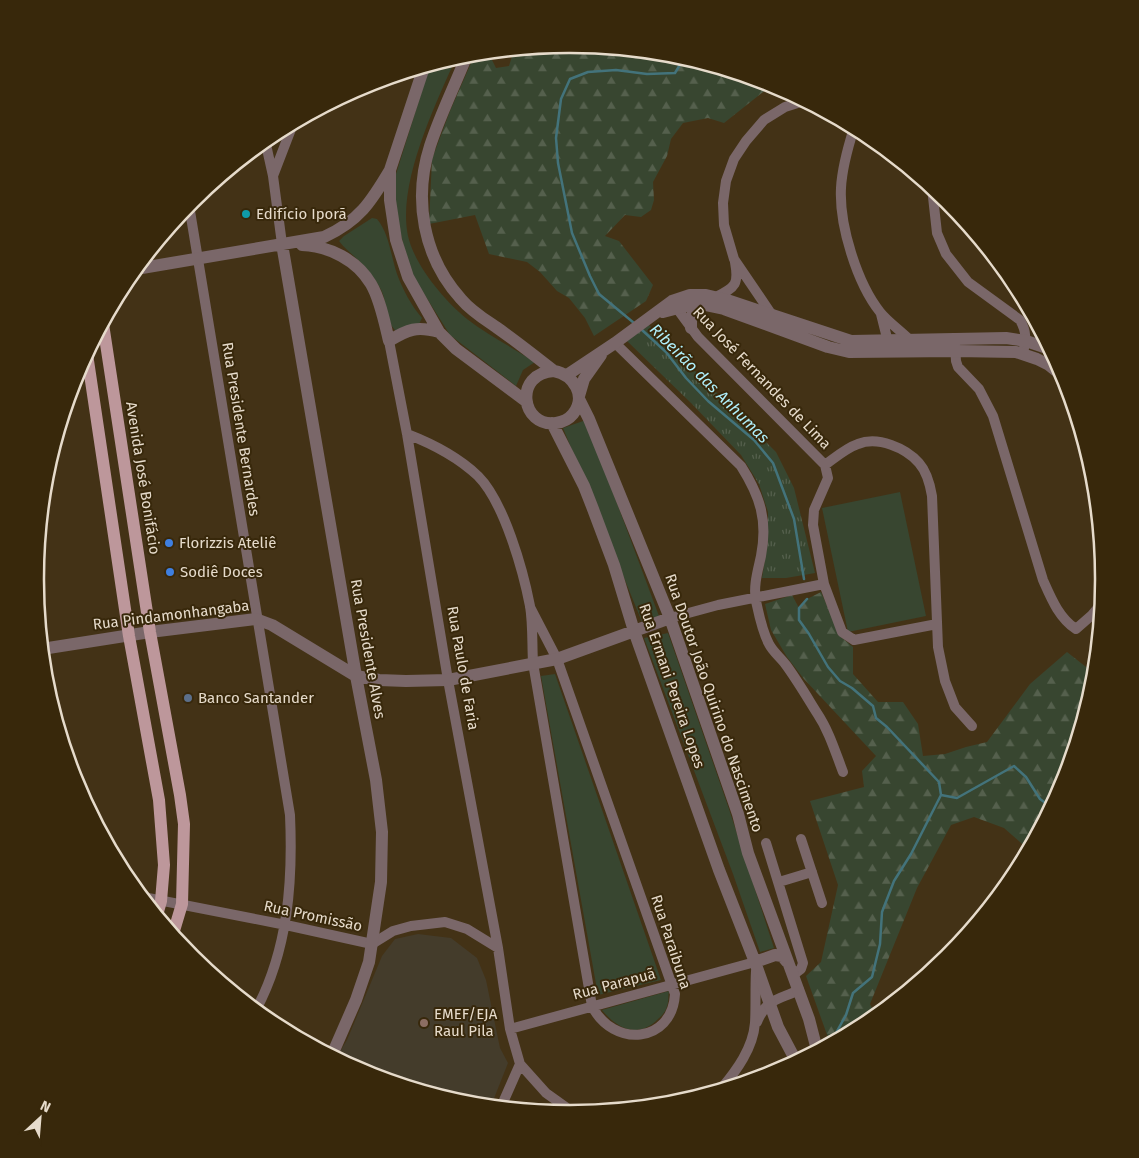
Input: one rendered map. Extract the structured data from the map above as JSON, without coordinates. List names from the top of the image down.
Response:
{
  "streets": {
    "main road": ["Avenida José Bonifácio"],
    "street": [
      "Rua José Fernandes de Lima",
      "Rua Presidente Bernardes",
      "Rua Pindamonhangaba",
      "Rua Presidente Alves",
      "Rua Paulo de Faria",
      "Rua Ermani Pereira Lopes",
      "Rua Doutor João Quirino do Nascimento",
      "Rua Promissão",
      "Rua Paraibuna",
      "Rua Parapuã"
    ]
  },
  "crossings": [
    ["Rua Presidente Bernardes", "Rua Pindamonhangaba"],
    ["Rua Presidente Bernardes", "Rua Promissão"],
    ["Avenida José Bonifácio", "Rua Pindamonhangaba"],
    ["Avenida José Bonifácio", "Rua Promissão"],
    ["Rua Pindamonhangaba", "Rua Presidente Alves"],
    ["Rua Pindamonhangaba", "Rua Paulo de Faria"],
    ["Rua Pindamonhangaba", "Rua Ermani Pereira Lopes"],
    ["Rua Pindamonhangaba", "Rua Doutor João Quirino do Nascimento"],
    ["Rua Pindamonhangaba", "Rua Paraibuna"],
    ["Rua Presidente Alves", "Rua Paulo de Faria"],
    ["Rua Presidente Alves", "Rua Promissão"],
    ["Rua Paulo de Faria", "Rua Promissão"],
    ["Rua Paulo de Faria", "Rua Paraibuna"],
    ["Rua Paulo de Faria", "Rua Parapuã"],
    ["Rua Ermani Pereira Lopes", "Rua Doutor João Quirino do Nascimento"],
    ["Rua Ermani Pereira Lopes", "Rua Parapuã"],
    ["Rua Paraibuna", "Rua Parapuã"]
  ],
  "water": ["Ribeirão das Anhumas"],
  "places": [
    "Edifício Iporã",
    "Florizzis Ateliê",
    "Sodiê Doces",
    "Banco Santander",
    "EMEF/EJA Raul Pila"
  ],
  "north": "top right"
}
